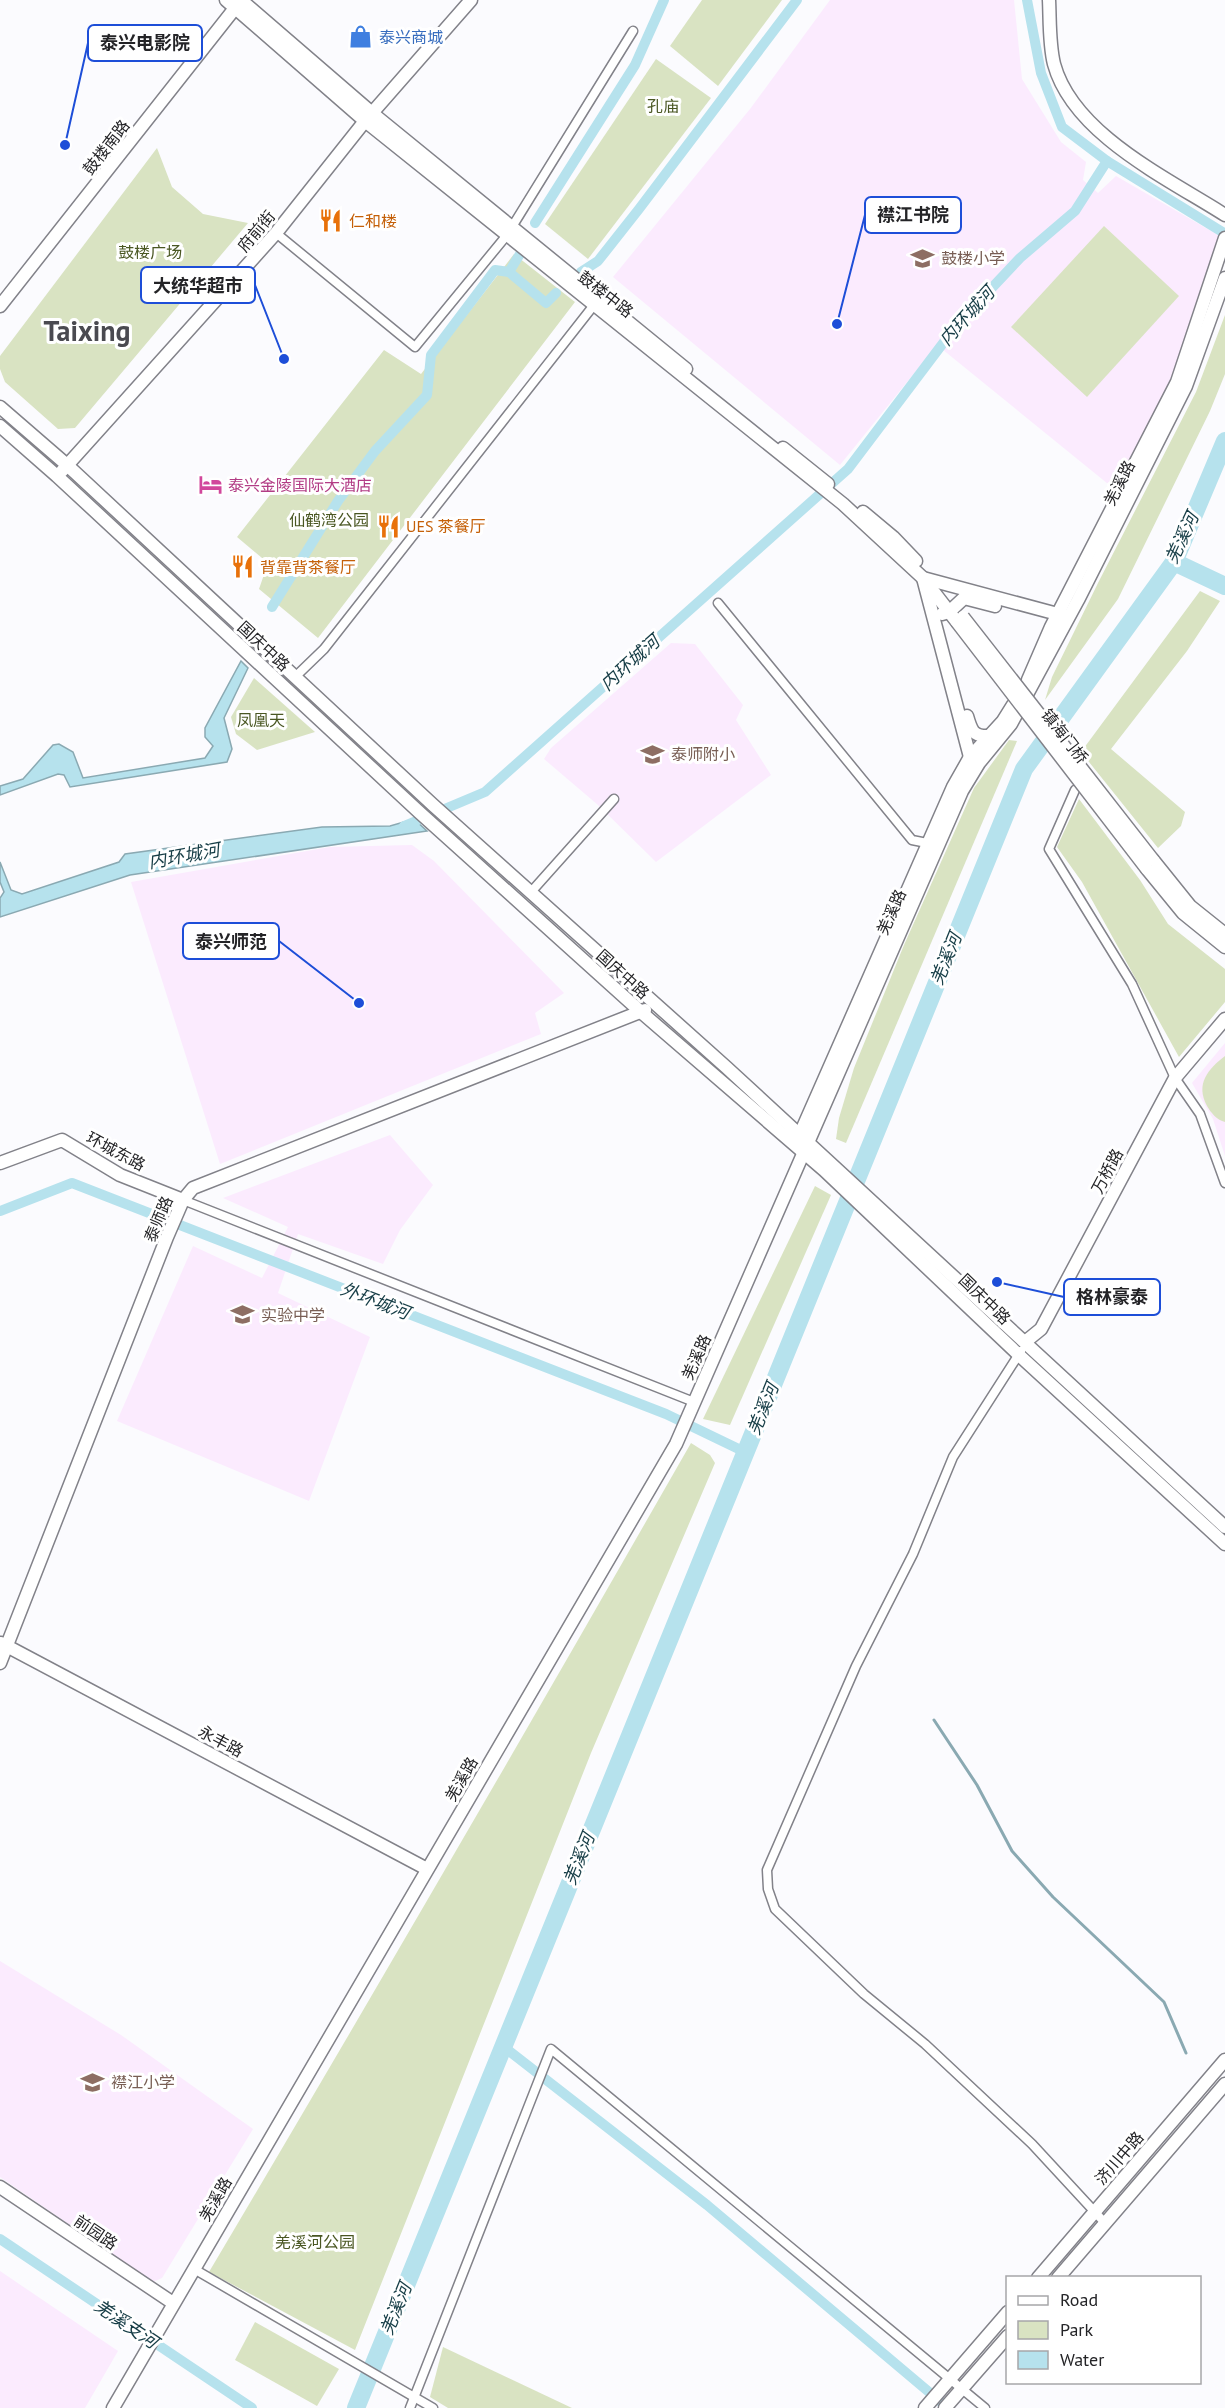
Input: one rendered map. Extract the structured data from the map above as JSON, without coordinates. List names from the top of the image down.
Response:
{
  "streets": {
    "street": [
      "鼓楼南路",
      "府前街",
      "鼓楼中路",
      "羌溪路",
      "国庆中路",
      "镇海门桥",
      "环城东路",
      "万桥路",
      "泰师路",
      "永丰路",
      "济川中路",
      "前园路"
    ]
  },
  "crossings": [
    ["鼓楼南路", "鼓楼中路"],
    ["府前街", "鼓楼中路"],
    ["府前街", "国庆中路"],
    ["鼓楼中路", "镇海门桥"],
    ["羌溪路", "国庆中路"],
    ["羌溪路", "永丰路"],
    ["羌溪路", "前园路"],
    ["国庆中路", "万桥路"],
    ["国庆中路", "泰师路"],
    ["环城东路", "泰师路"],
    ["泰师路", "永丰路"]
  ],
  "districts": ["Taixing"],
  "water": [
    "内环城河",
    "羌溪河",
    "外环城河",
    "羌溪支河"
  ],
  "parks": [
    "孔庙",
    "鼓楼广场",
    "仙鹤湾公园",
    "凤凰天",
    "羌溪河公园"
  ],
  "places": {
    "shop": ["泰兴商城"],
    "other": [
      "泰兴电影院",
      "襟江书院",
      "大统华超市",
      "泰兴师范",
      "格林豪泰"
    ],
    "restaurant": ["仁和楼", "UES 茶餐厅", "背靠背茶餐厅"],
    "school or university": [
      "鼓楼小学",
      "泰师附小",
      "实验中学",
      "襟江小学"
    ],
    "hotel": ["泰兴金陵国际大酒店"]
  },
  "legend": ["Road", "Park", "Water"]
}
